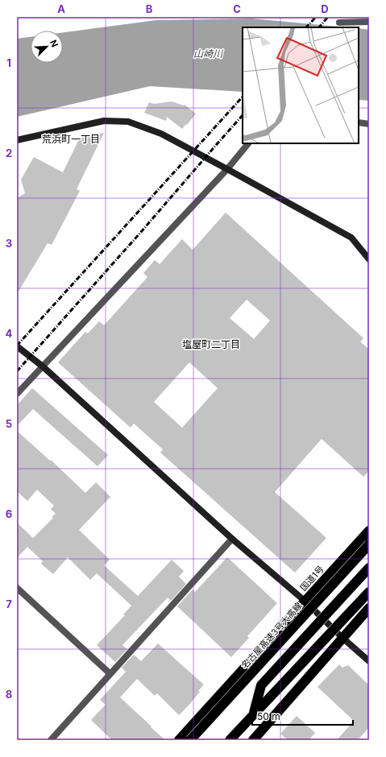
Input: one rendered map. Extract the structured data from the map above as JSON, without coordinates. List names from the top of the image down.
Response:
{
  "streets": {
    "highway": ["国道1号", "名古屋高速3号大高線"]
  },
  "districts": ["荒浜町一丁目", "塩屋町二丁目"],
  "water": ["山崎川"],
  "scale_bar": "50 m",
  "north": "top right",
  "grid": {
    "columns": [
      "A",
      "B",
      "C",
      "D"
    ],
    "rows": [
      "1",
      "2",
      "3",
      "4",
      "5",
      "6",
      "7",
      "8"
    ]
  }
}
